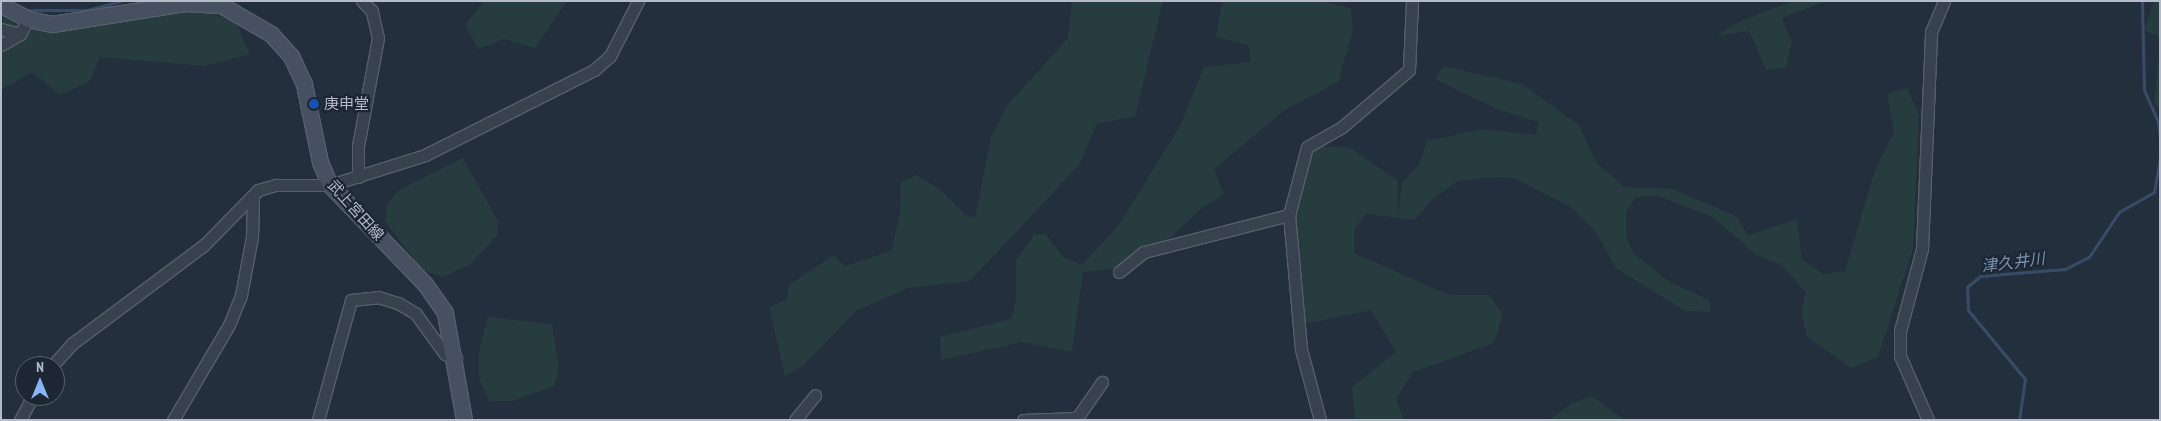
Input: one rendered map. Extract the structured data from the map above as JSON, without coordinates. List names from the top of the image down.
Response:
{
  "streets": {
    "main road": ["武上宮田線"]
  },
  "water": ["津久井川"],
  "places": ["庚申堂"],
  "north": "top"
}
